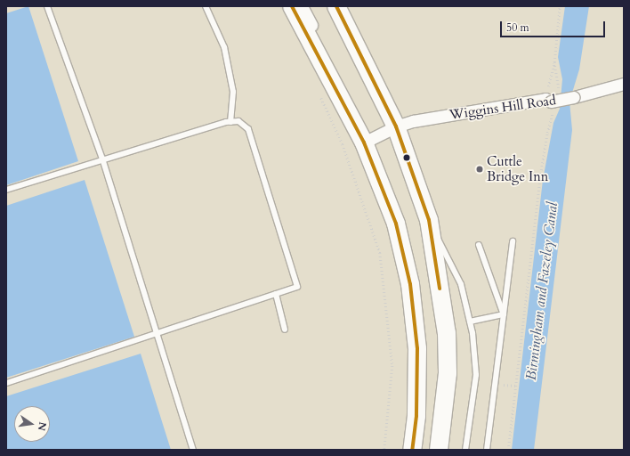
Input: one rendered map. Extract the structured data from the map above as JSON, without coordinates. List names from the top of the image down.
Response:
{
  "streets": {
    "street": ["Wiggins Hill Road"]
  },
  "water": ["Birmingham and Fazeley Canal"],
  "places": ["Cuttle Bridge Inn"],
  "scale_bar": "50 m",
  "north": "right"
}
